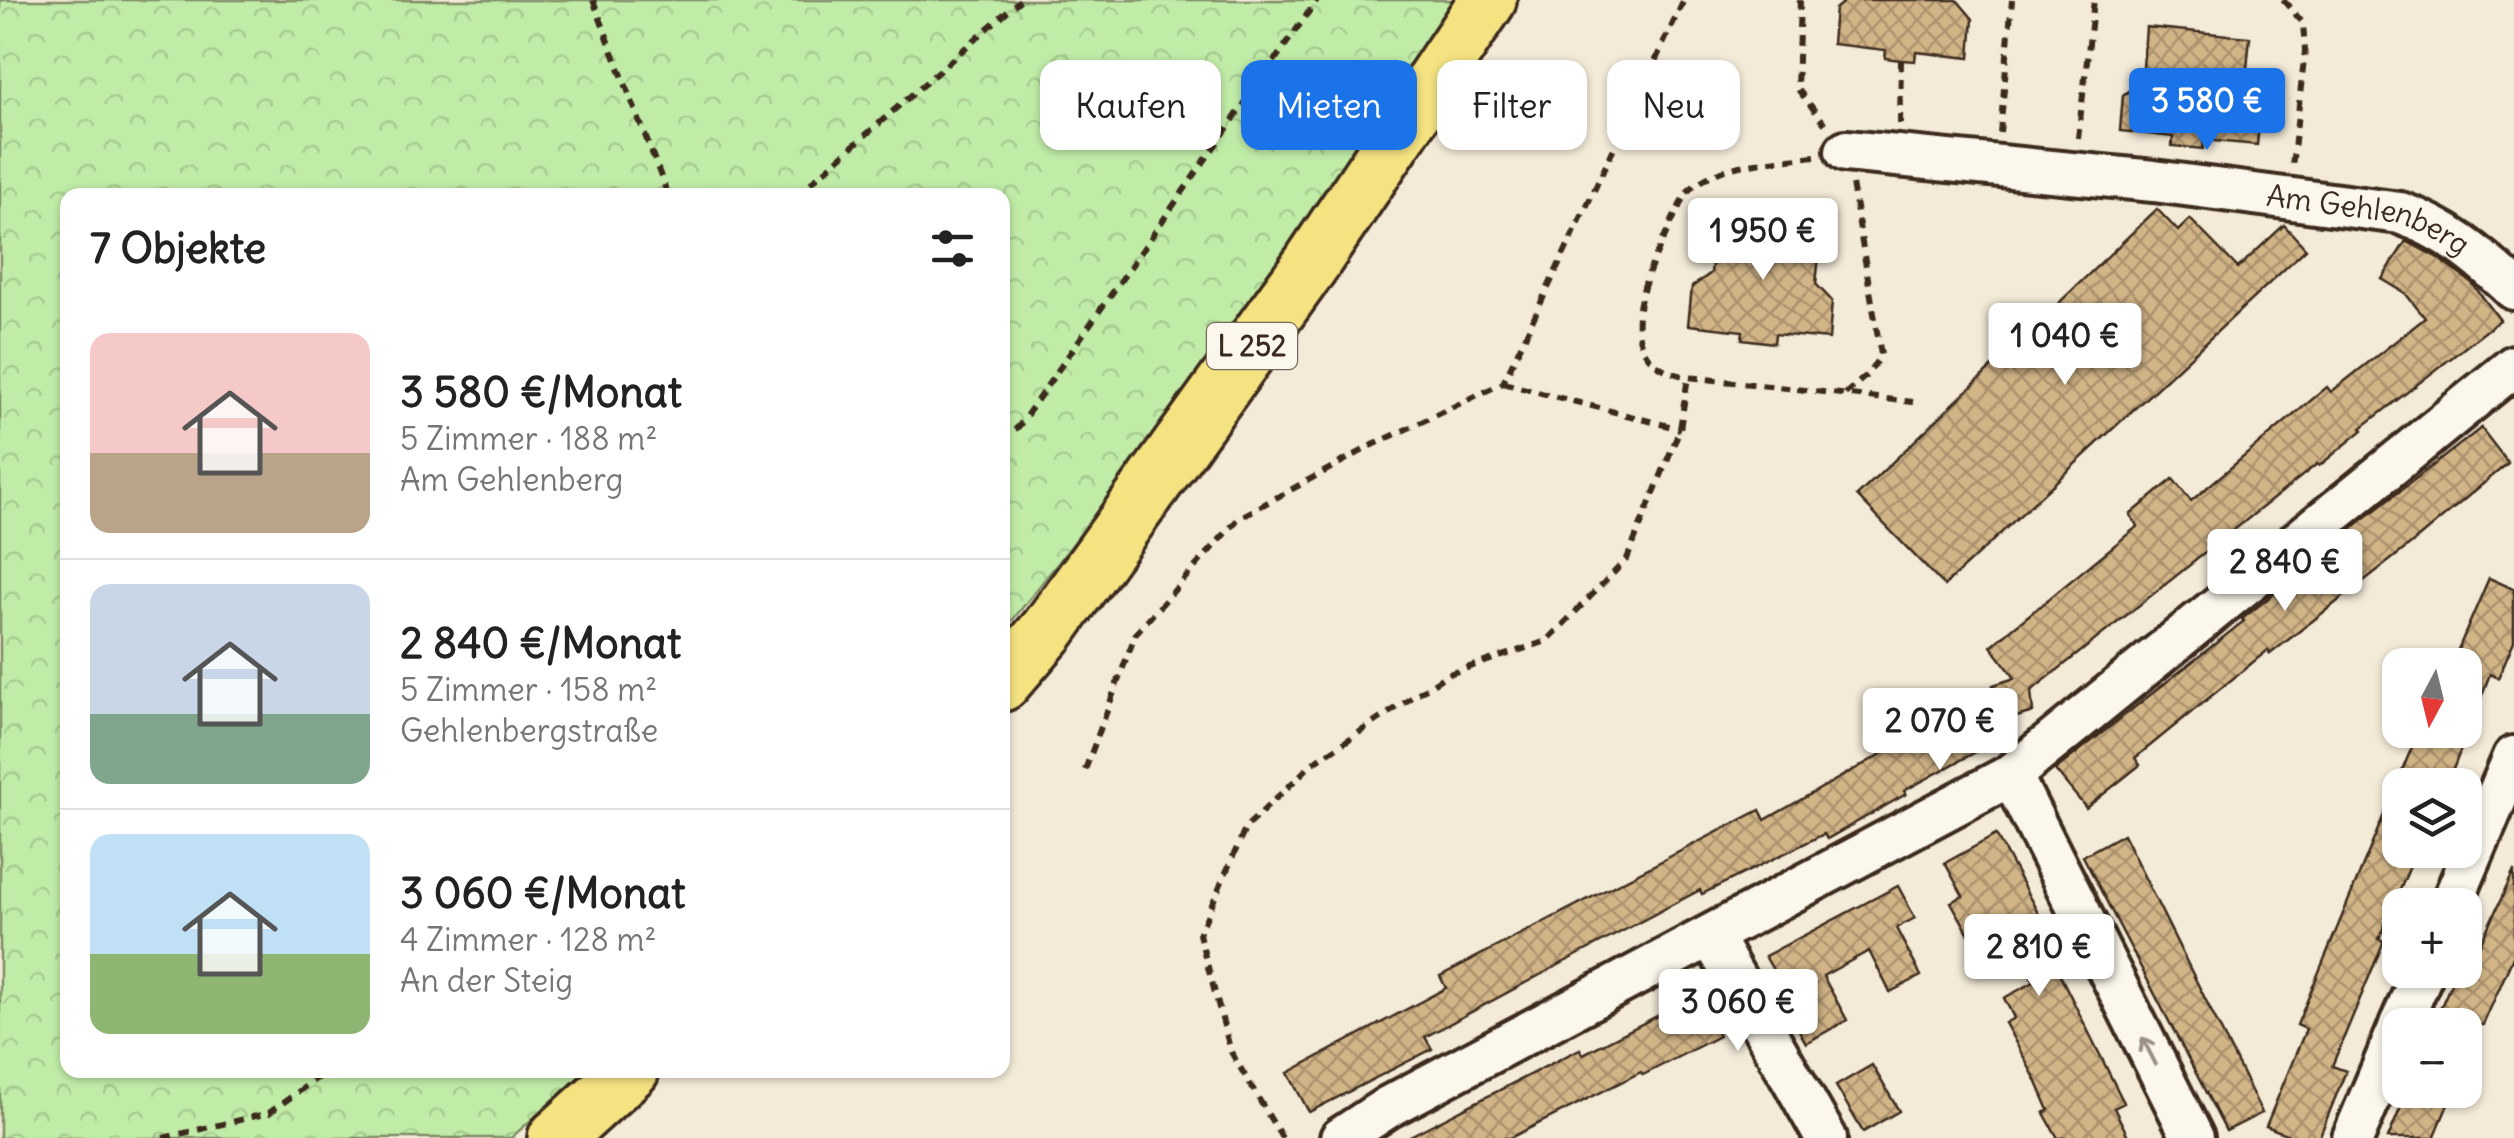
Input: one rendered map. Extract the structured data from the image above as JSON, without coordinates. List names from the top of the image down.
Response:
{
  "streets": {
    "highway": ["L 252"],
    "street": ["Am Gehlenberg"]
  },
  "north": "bottom",
  "page": {
    "chip": [
      "Kaufen",
      "Mieten",
      "Filter",
      "Neu"
    ],
    "price": [
      "3 580 €",
      "1 950 €",
      "1 040 €",
      "2 840 €",
      "2 070 €",
      "2 810 €",
      "3 060 €"
    ],
    "heading": "7 Objekte",
    "list": [
      {
        "name": "3 580 €/Monat",
        "note": "5 Zimmer · 188 m² · Am Gehlenberg"
      },
      {
        "name": "2 840 €/Monat",
        "note": "5 Zimmer · 158 m² · Gehlenbergstraße"
      },
      {
        "name": "3 060 €/Monat",
        "note": "4 Zimmer · 128 m² · An der Steig"
      }
    ],
    "map_buttons": ["+", "−"]
  }
}
